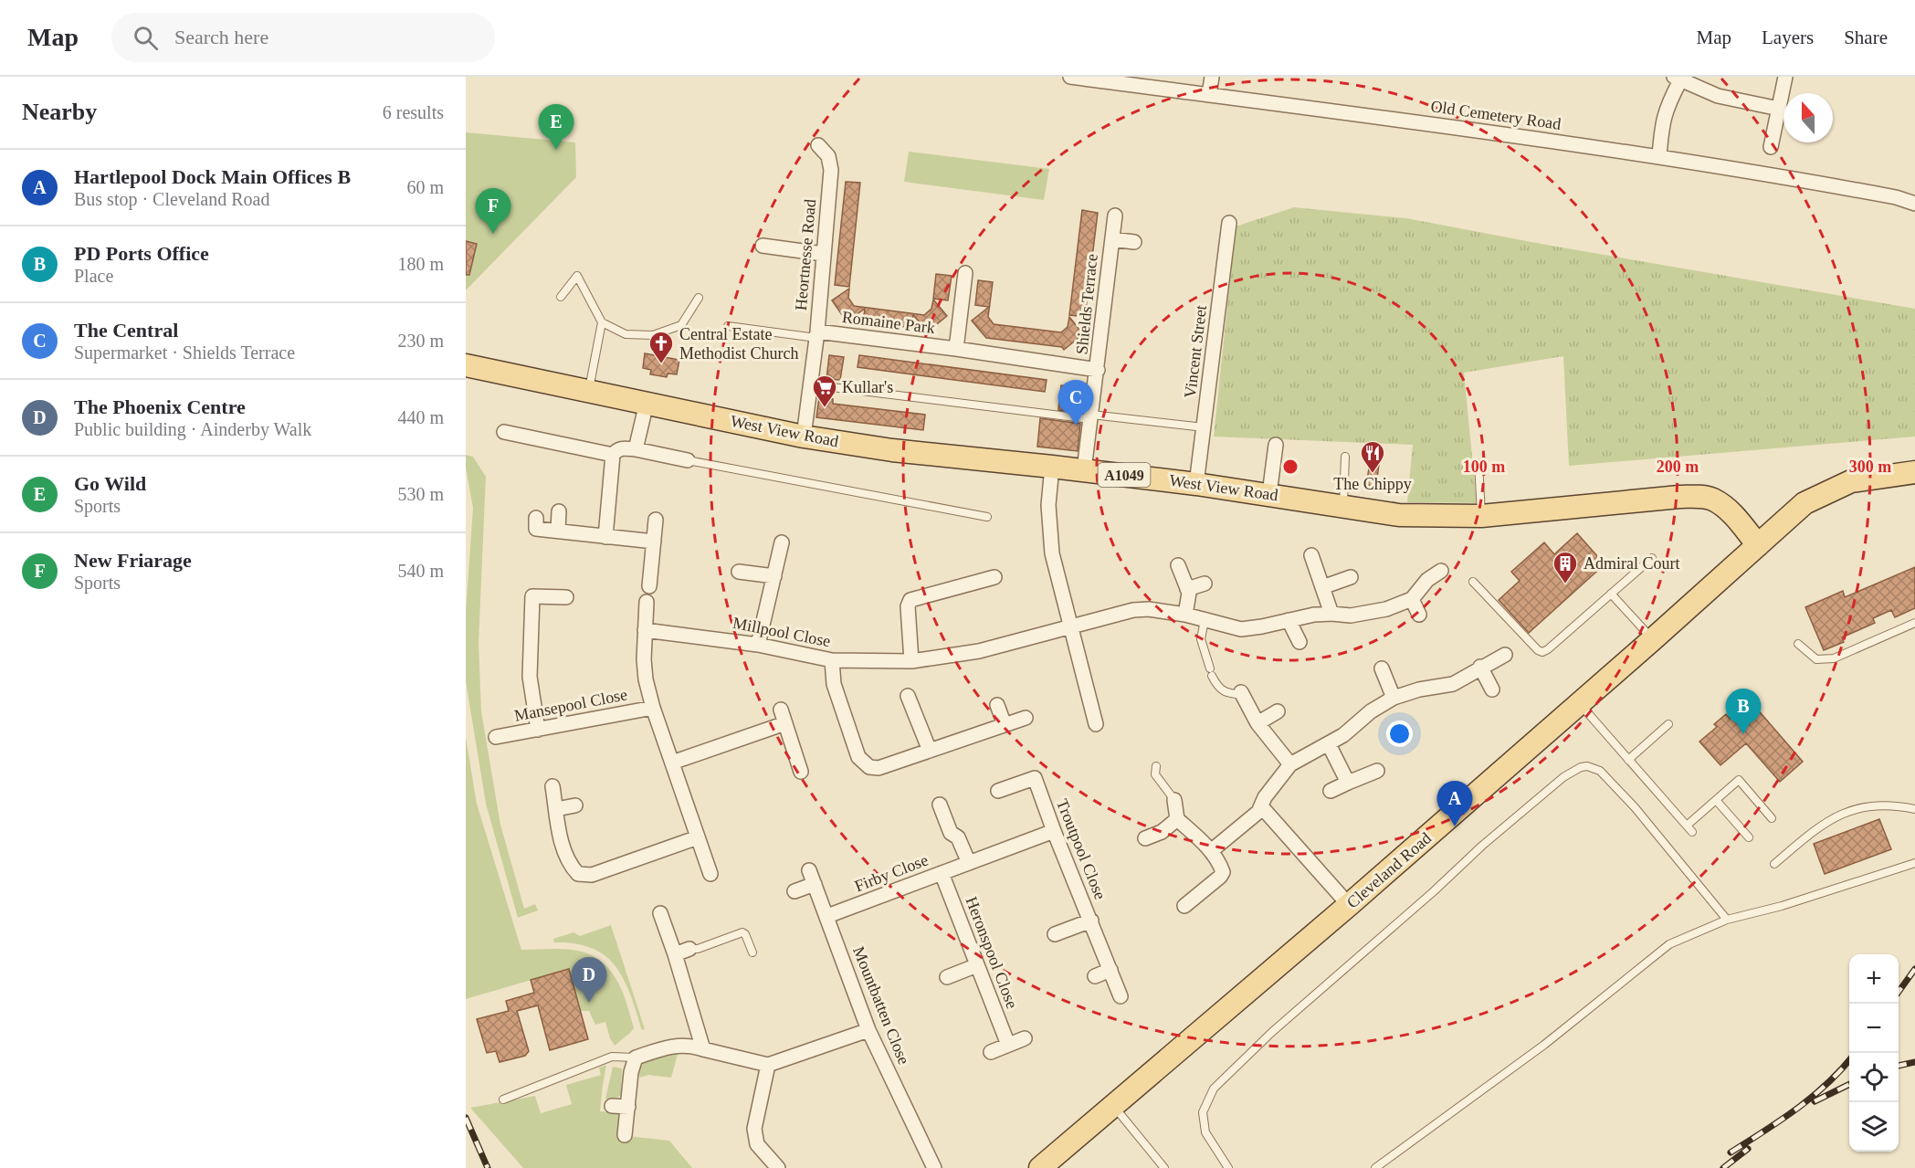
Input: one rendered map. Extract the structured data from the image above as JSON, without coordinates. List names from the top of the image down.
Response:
{
  "streets": {
    "main road": ["West View Road", "A1049", "Cleveland Road"],
    "street": [
      "Old Cemetery Road",
      "Heortnesse Road",
      "Shields Terrace",
      "Romaine Park",
      "Vincent Street",
      "Millpool Close",
      "Mansepool Close",
      "Troutpool Close",
      "Firby Close",
      "Heronspool Close",
      "Mountbatten Close"
    ]
  },
  "crossings": [
    ["Heortnesse Road", "Romaine Park"],
    ["Heortnesse Road", "West View Road"],
    ["Shields Terrace", "Romaine Park"],
    ["Shields Terrace", "West View Road"],
    ["Vincent Street", "West View Road"],
    ["West View Road", "Cleveland Road"],
    ["Troutpool Close", "Firby Close"],
    ["Firby Close", "Heronspool Close"],
    ["Firby Close", "Mountbatten Close"]
  ],
  "places": {
    "church": ["Central Estate Methodist Church"],
    "supermarket": ["Kullar's"],
    "restaurant": ["The Chippy"],
    "building": ["Admiral Court"]
  },
  "north": "top",
  "page": {
    "header": "Map",
    "search": "Search here",
    "nav": ["Map", "Layers", "Share"],
    "heading": ["Nearby", "6 results"],
    "pins": [
      "E",
      "F",
      "C",
      "B",
      "A",
      "D"
    ],
    "list": [
      {
        "mark": "A",
        "name": "Hartlepool Dock Main Offices B",
        "note": "Bus stop · Cleveland Road",
        "value": "60 m"
      },
      {
        "mark": "B",
        "name": "PD Ports Office",
        "note": "Place",
        "value": "180 m"
      },
      {
        "mark": "C",
        "name": "The Central",
        "note": "Supermarket · Shields Terrace",
        "value": "230 m"
      },
      {
        "mark": "D",
        "name": "The Phoenix Centre",
        "note": "Public building · Ainderby Walk",
        "value": "440 m"
      },
      {
        "mark": "E",
        "name": "Go Wild",
        "note": "Sports",
        "value": "530 m"
      },
      {
        "mark": "F",
        "name": "New Friarage",
        "note": "Sports",
        "value": "540 m"
      }
    ],
    "map_buttons": ["+", "−"]
  },
  "rings": ["100 m", "200 m", "300 m"]
}
